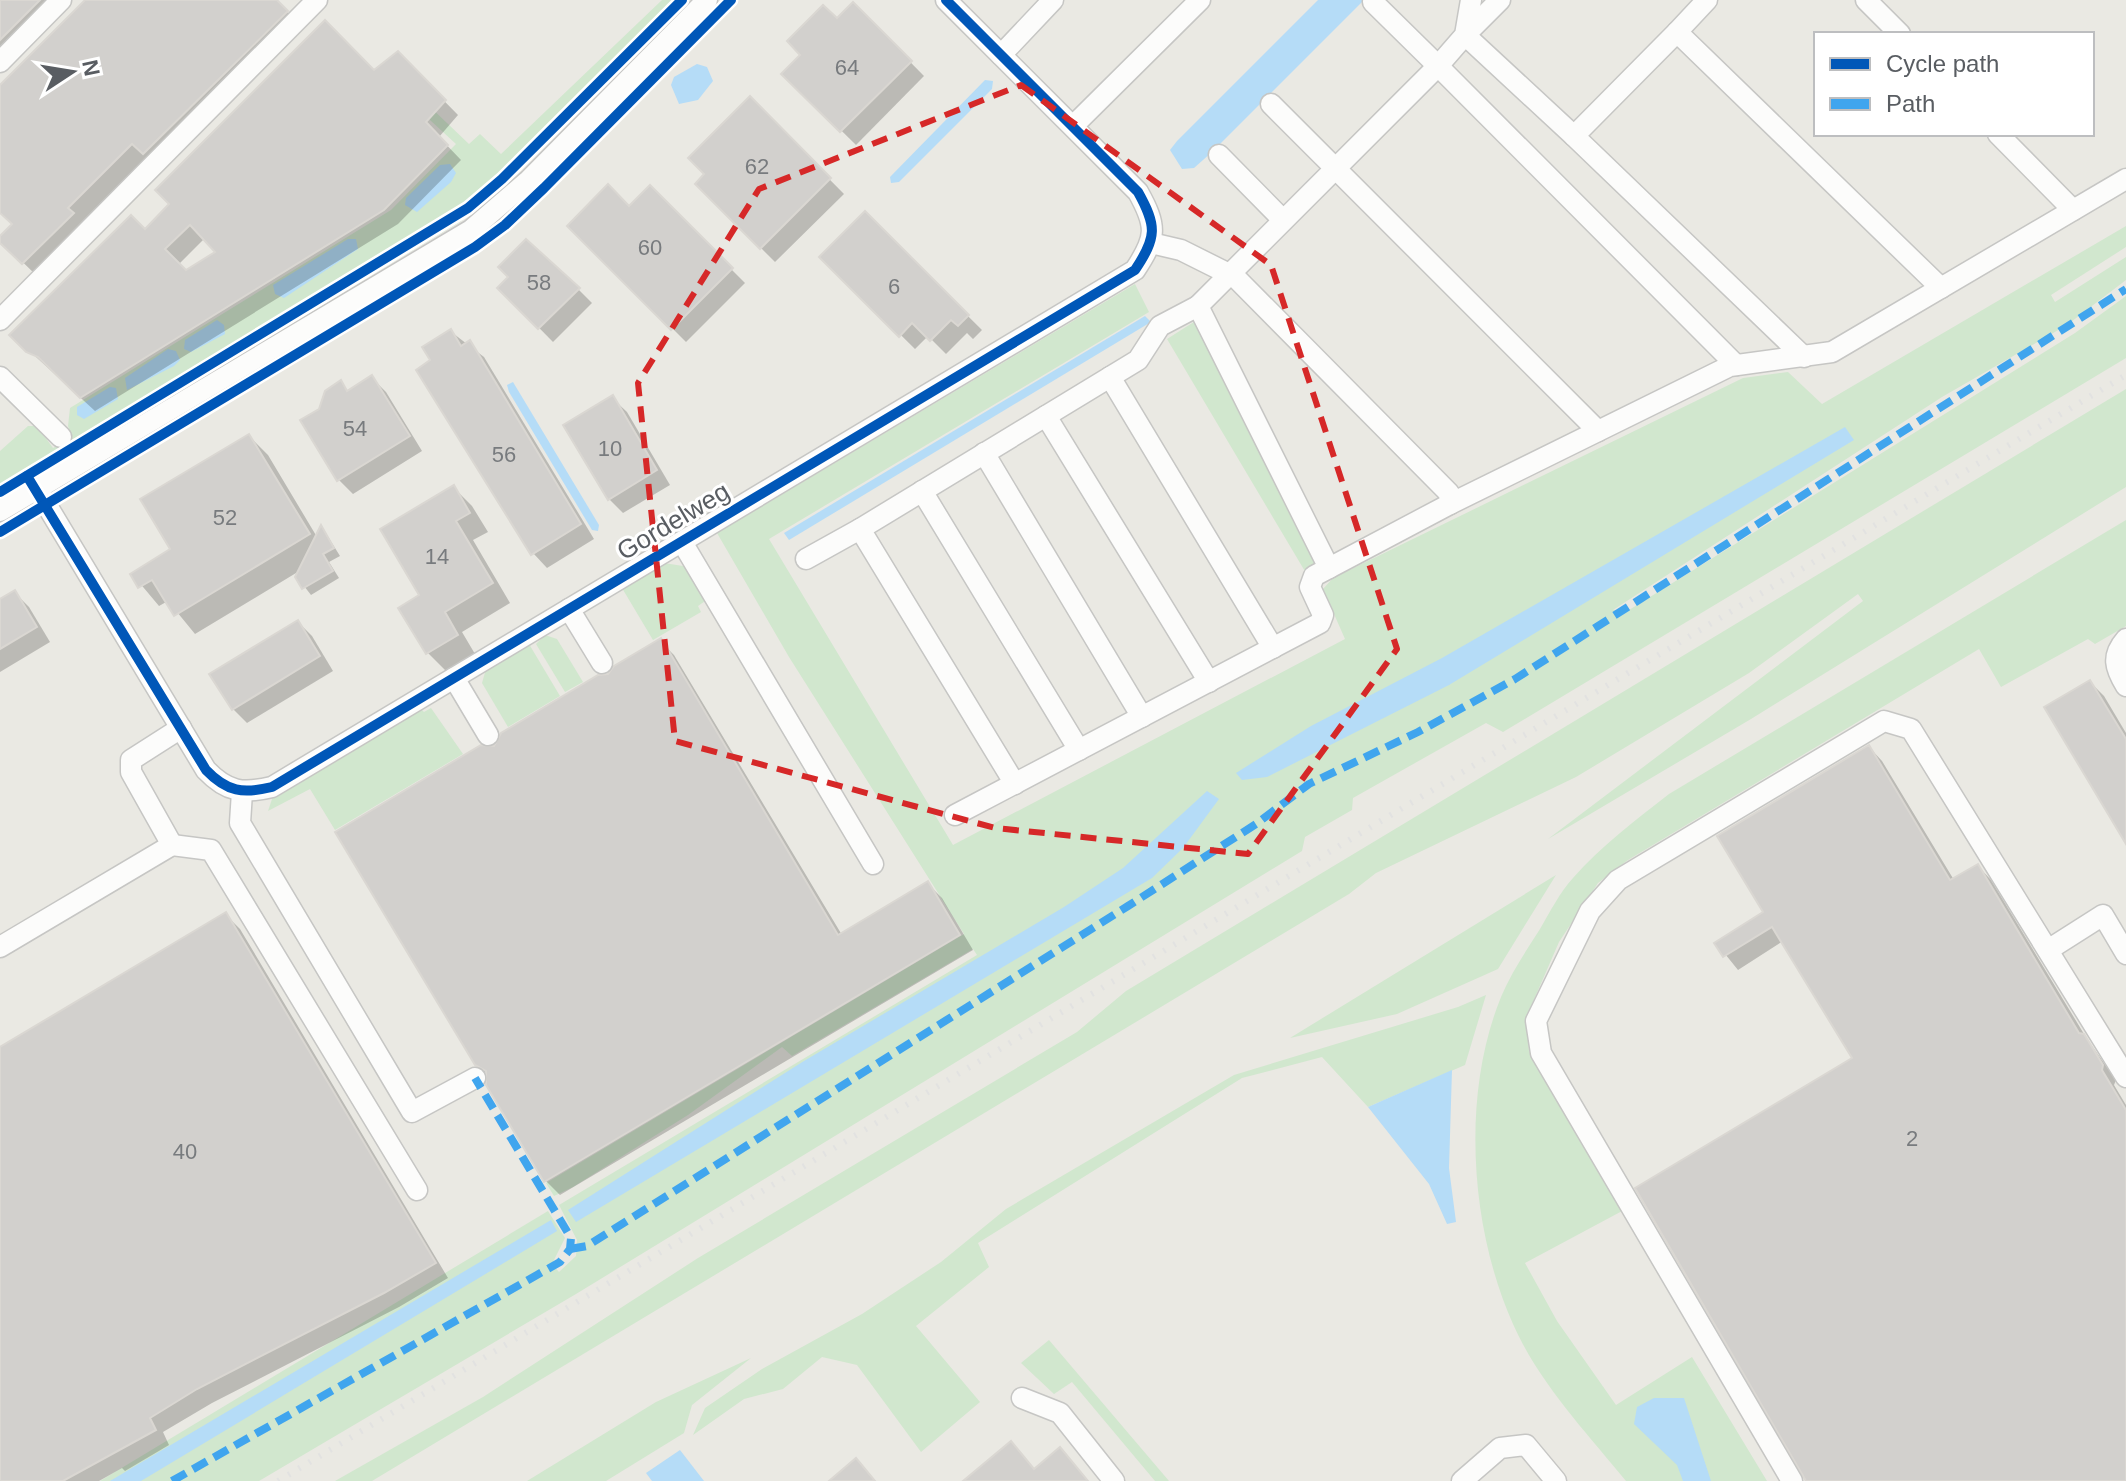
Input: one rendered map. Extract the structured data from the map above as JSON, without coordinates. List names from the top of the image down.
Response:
{
  "streets": {
    "street": ["Gordelweg"]
  },
  "house_numbers": [
    "64",
    "62",
    "60",
    "58",
    "6",
    "54",
    "10",
    "56",
    "52",
    "14",
    "2",
    "40"
  ],
  "legend": ["Cycle path", "Path"],
  "north": "right"
}
